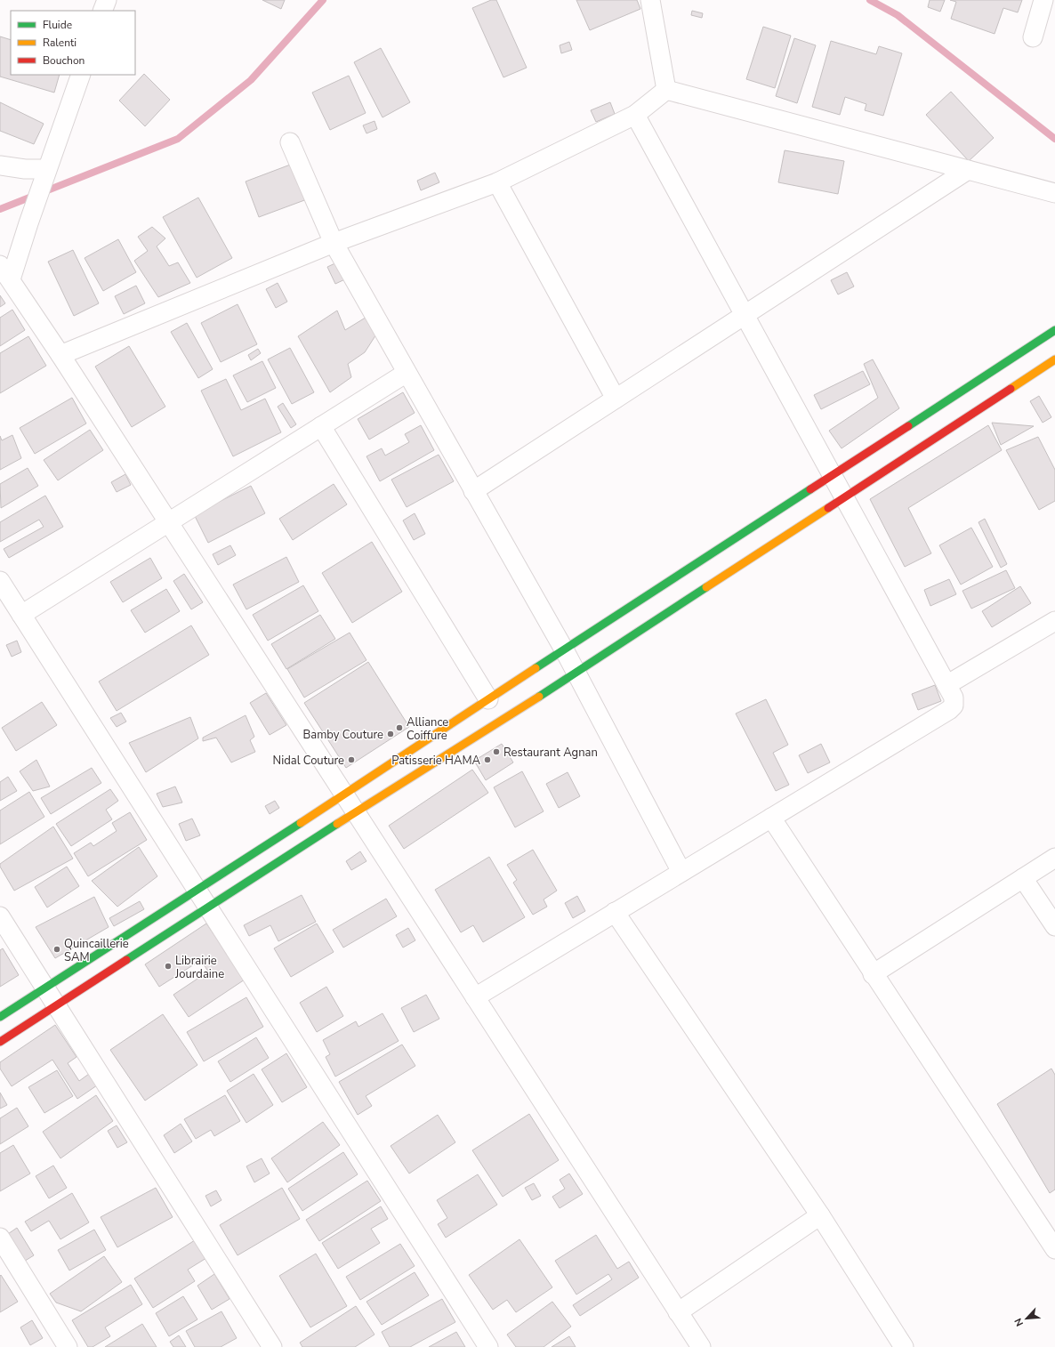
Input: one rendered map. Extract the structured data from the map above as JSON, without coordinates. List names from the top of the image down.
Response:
{
  "places": [
    "Alliance Coiffure",
    "Bamby Couture",
    "Restaurant Agnan",
    "Nidal Couture",
    "Patisserie HAMA",
    "Quincaillerie SAM",
    "Librairie Jourdaine"
  ],
  "legend": ["Fluide", "Ralenti", "Bouchon"],
  "north": "bottom left"
}
